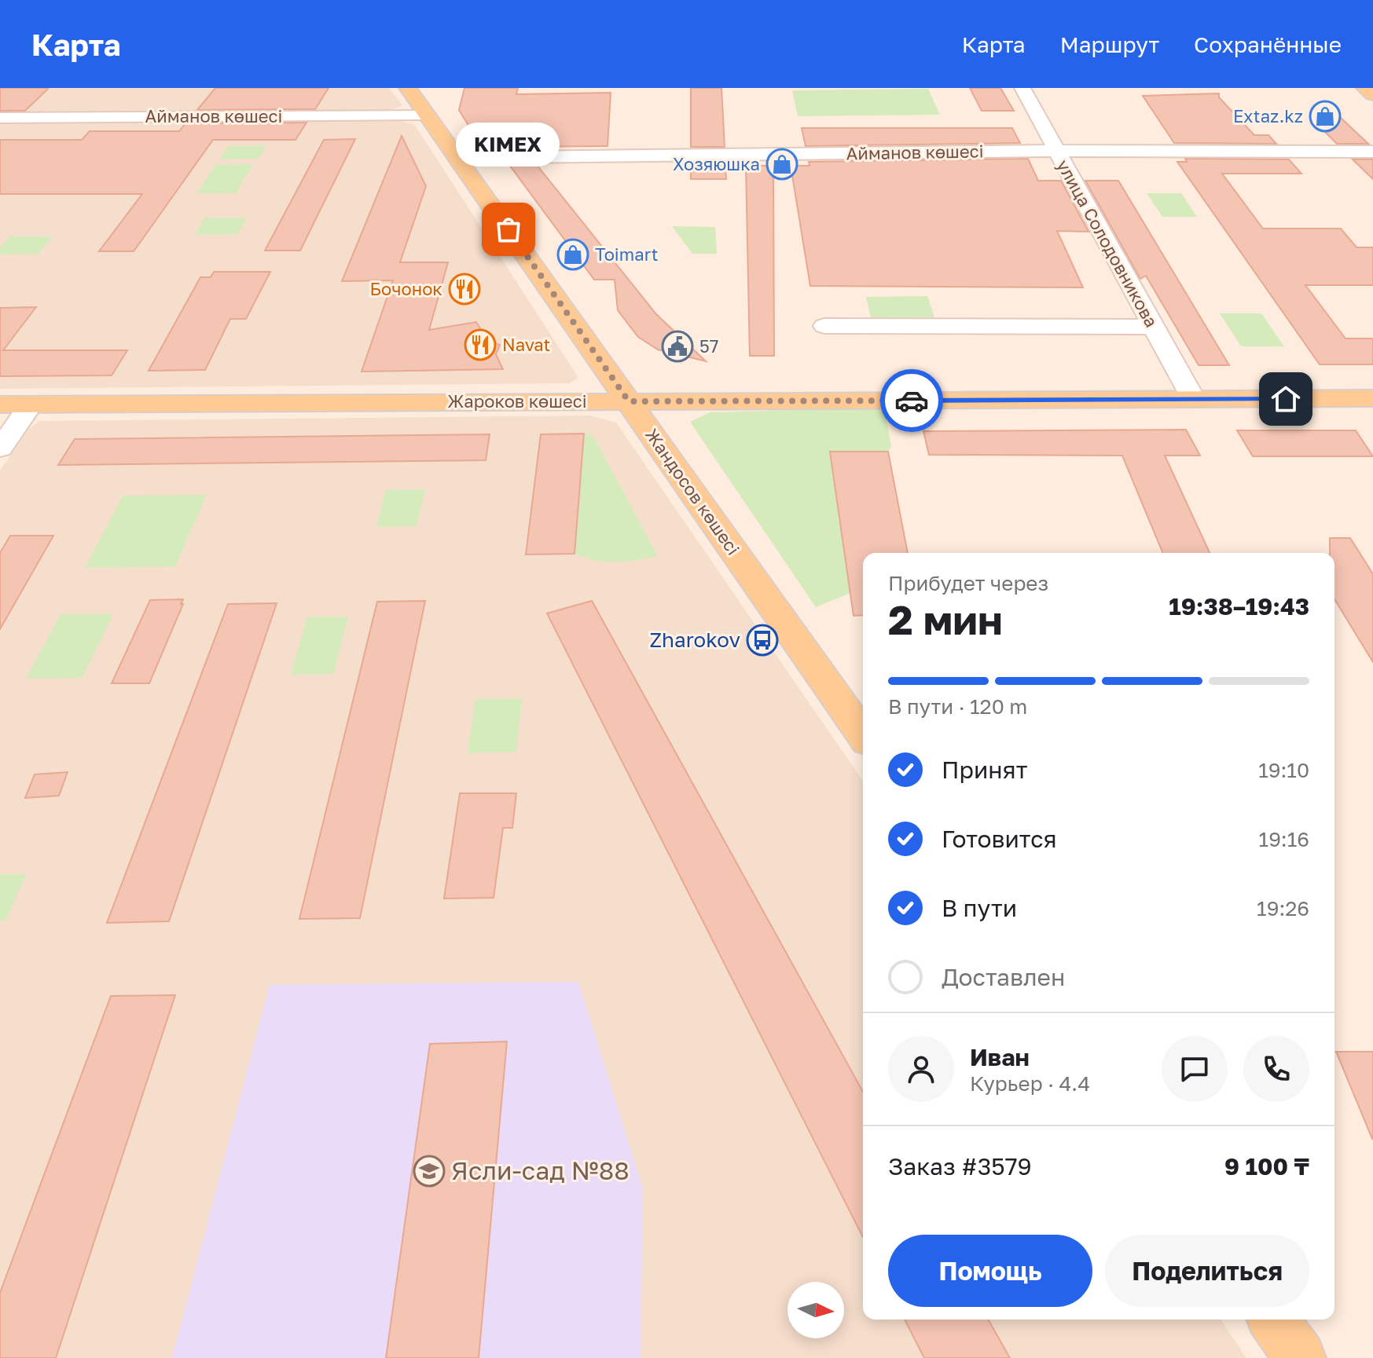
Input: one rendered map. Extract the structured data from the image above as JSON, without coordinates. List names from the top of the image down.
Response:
{
  "streets": {
    "main road": ["Жароков көшесі", "Жандосов көшесі"],
    "street": ["Айманов көшесі", "улица Солодовникова"]
  },
  "crossings": [
    ["Айманов көшесі", "улица Солодовникова"],
    ["Айманов көшесі", "Жандосов көшесі"],
    ["улица Солодовникова", "Жароков көшесі"],
    ["Жароков көшесі", "Жандосов көшесі"]
  ],
  "places": {
    "shop": ["Extaz.kz", "Хозяюшка", "Toimart"],
    "other": ["KIMEX"],
    "restaurant": ["Бочонок", "Navat"],
    "public building": ["57"],
    "bus stop": ["Zharokov"],
    "school or university": ["Ясли-сад №88"]
  },
  "north": "right",
  "page": {
    "header": "Карта",
    "nav": ["Карта", "Маршрут", "Сохранённые"],
    "bubble": "KIMEX",
    "heading": ["2 мин", "Прибудет через", "19:38–19:43"],
    "panel": [
      "Иван",
      "Курьер · 4.4",
      "Заказ #3579",
      "9 100 ₸"
    ],
    "bar": "В пути · 120 m",
    "list": [
      ["Принят", "19:10"],
      ["Готовится", "19:16"],
      ["В пути", "19:26"],
      "Доставлен"
    ],
    "buttons": ["Помощь", "Поделиться"]
  }
}
